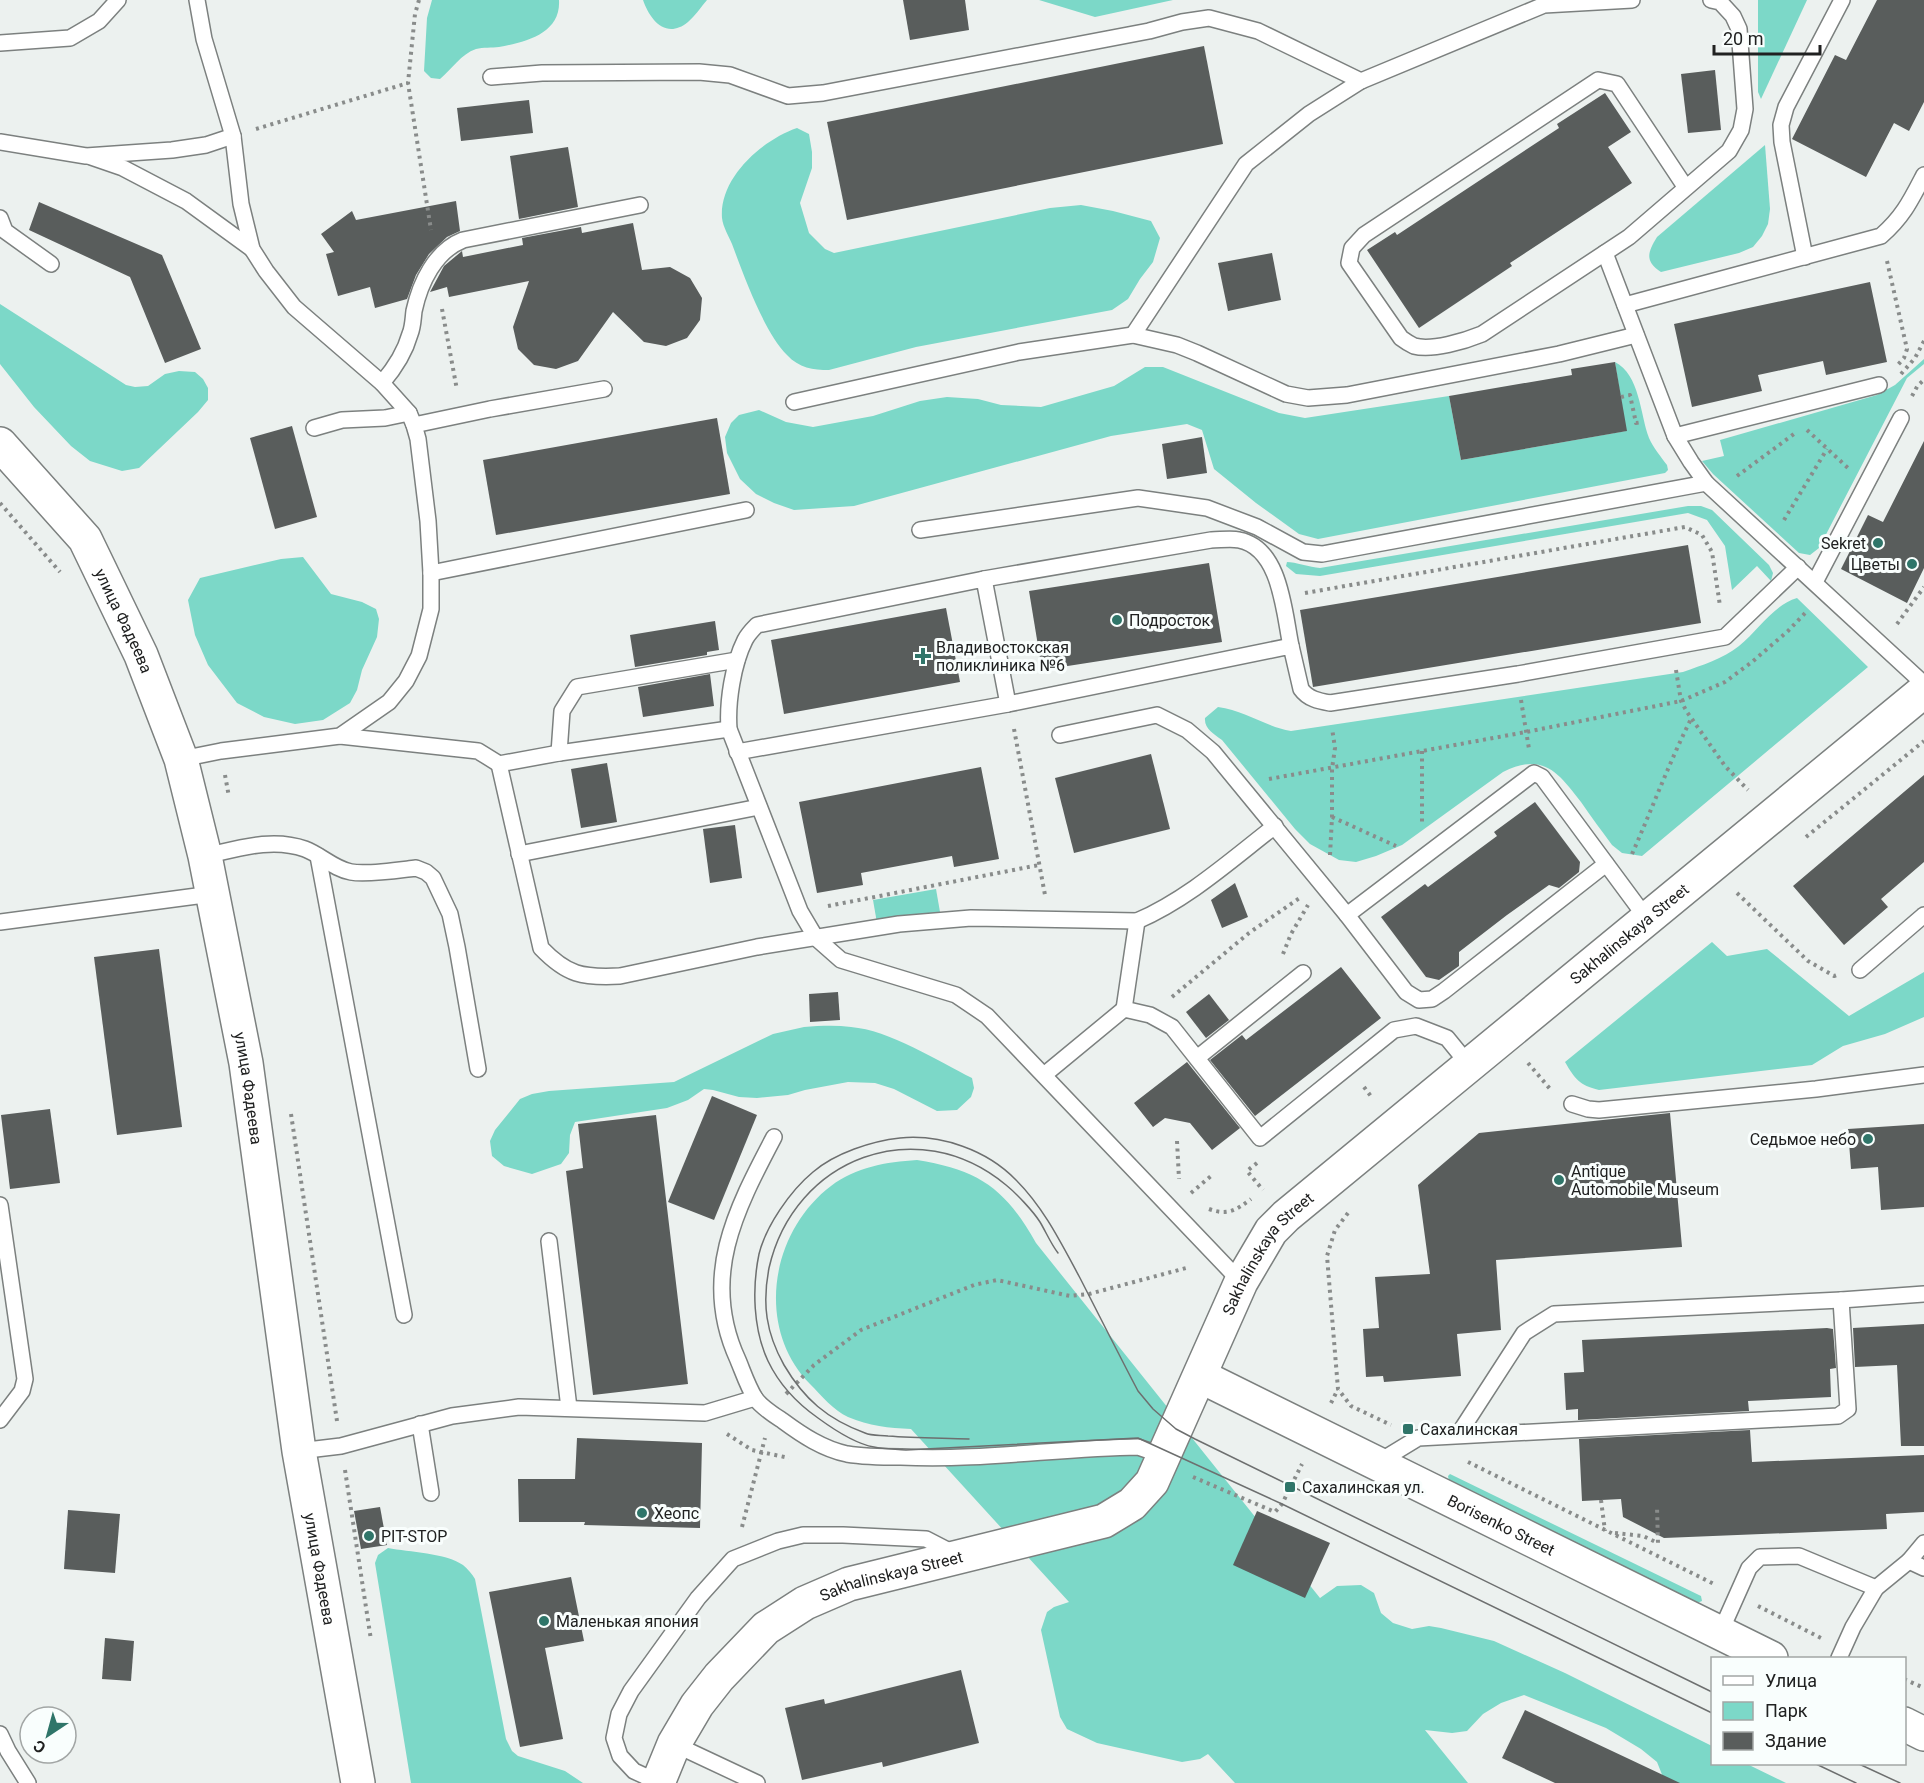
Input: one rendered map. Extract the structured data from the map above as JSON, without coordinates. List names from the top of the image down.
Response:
{
  "streets": {
    "main road": ["улица Фадеева", "Sakhalinskaya Street", "Borisenko Street"]
  },
  "crossings": [
    ["Sakhalinskaya Street", "Borisenko Street"]
  ],
  "places": {
    "other": [
      "Sekret",
      "Цветы",
      "Подросток",
      "Седьмое небо",
      "Antique Automobile Museum",
      "Хеопс",
      "PIT-STOP",
      "Маленькая япония"
    ],
    "health": ["Владивостокская поликлиника №6"],
    "transit": ["Сахалинская", "Сахалинская ул."]
  },
  "legend": ["Улица", "Парк", "Здание"],
  "scale_bar": "20 m",
  "north": "bottom left"
}
